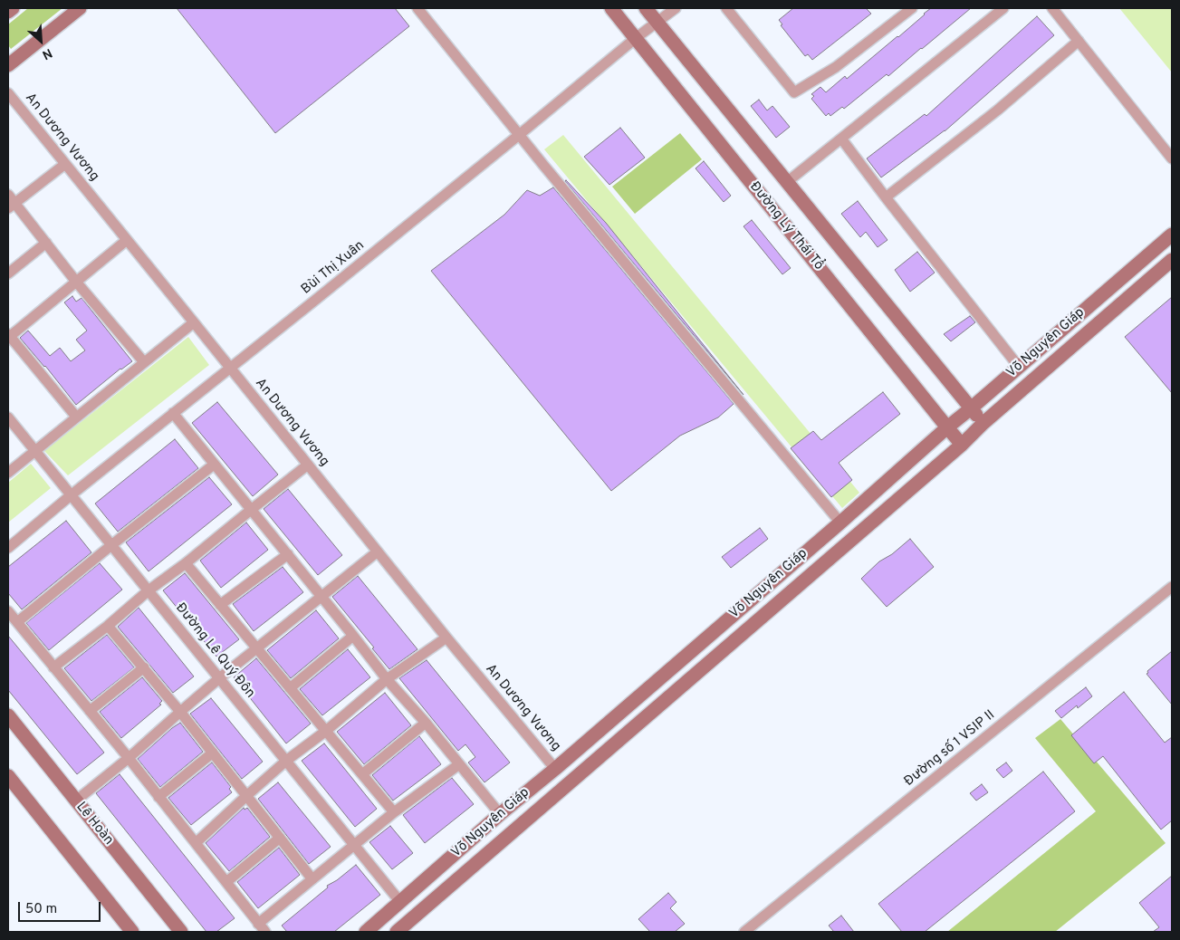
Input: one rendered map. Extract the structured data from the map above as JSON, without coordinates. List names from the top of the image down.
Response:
{
  "streets": {
    "main road": ["Đường Lý Thái Tổ", "Võ Nguyên Giáp", "Lê Hoàn"],
    "street": [
      "An Dương Vương",
      "Bùi Thị Xuân",
      "Đường Lê Quý Đôn",
      "Đường số 1 VSIP II"
    ]
  },
  "crossings": [
    ["An Dương Vương", "Bùi Thị Xuân"],
    ["An Dương Vương", "Võ Nguyên Giáp"],
    ["Đường Lý Thái Tổ", "Bùi Thị Xuân"],
    ["Đường Lý Thái Tổ", "Võ Nguyên Giáp"],
    ["Bùi Thị Xuân", "Đường Lê Quý Đôn"],
    ["Võ Nguyên Giáp", "Đường Lê Quý Đôn"]
  ],
  "scale_bar": "50 m",
  "north": "bottom right"
}
